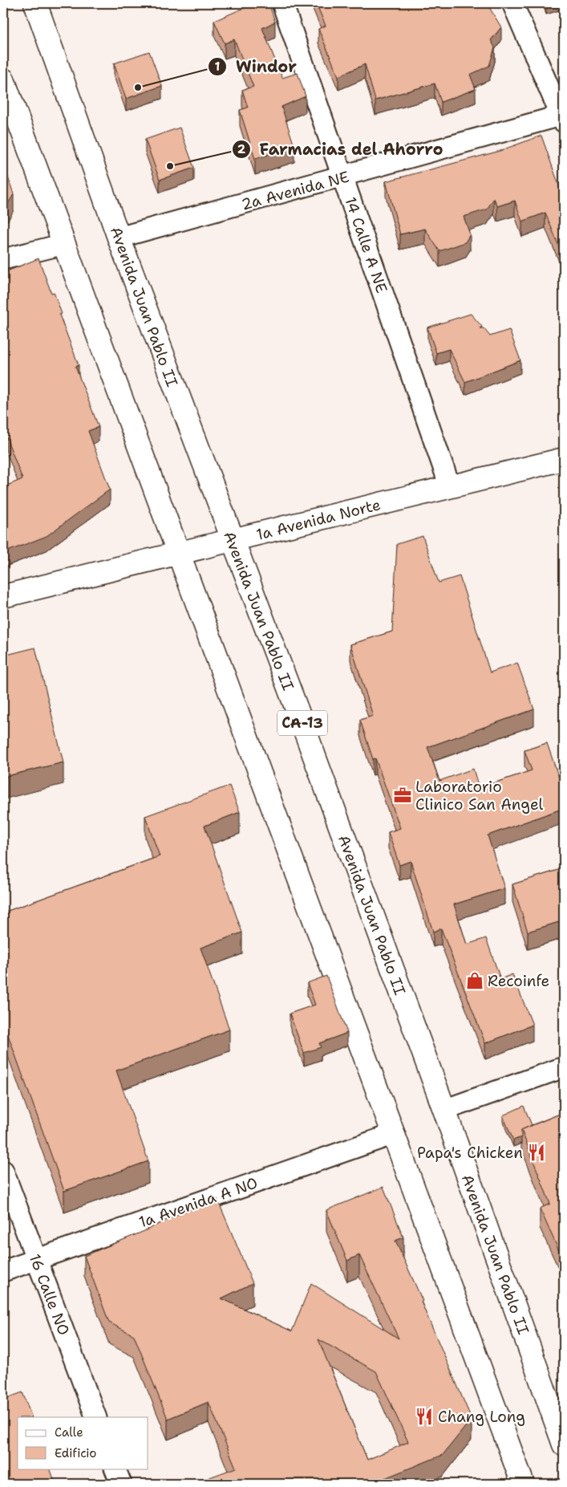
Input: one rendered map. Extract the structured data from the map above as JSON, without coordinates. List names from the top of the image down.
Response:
{
  "streets": {
    "main road": ["Avenida Juan Pablo II", "1a Avenida Norte", "CA-13"],
    "street": [
      "2a Avenida NE",
      "14 Calle A NE",
      "1a Avenida A NO",
      "16 Calle NO"
    ]
  },
  "crossings": [
    ["2a Avenida NE", "14 Calle A NE"],
    ["2a Avenida NE", "Avenida Juan Pablo II"],
    ["14 Calle A NE", "1a Avenida Norte"],
    ["Avenida Juan Pablo II", "1a Avenida Norte"],
    ["1a Avenida A NO", "16 Calle NO"]
  ],
  "places": {
    "other": ["Windor", "Farmacias del Ahorro"],
    "office": ["Laboratorio Clinico San Angel"],
    "shop": ["Recoinfe"],
    "restaurant": ["Papa's Chicken", "Chang Long"]
  },
  "legend": ["Calle", "Edificio"]
}
